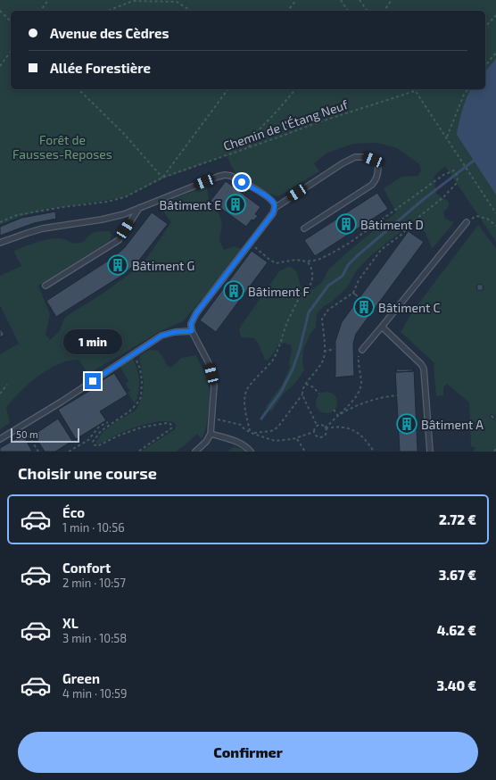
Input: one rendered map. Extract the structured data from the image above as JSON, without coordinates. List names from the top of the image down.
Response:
{
  "streets": {
    "path": ["Chemin de l'Étang Neuf"]
  },
  "parks": ["Forêt de Fausses-Reposes"],
  "places": {
    "building": [
      "Bâtiment E",
      "Bâtiment D",
      "Bâtiment G",
      "Bâtiment F",
      "Bâtiment C",
      "Bâtiment A"
    ]
  },
  "scale_bar": "50 m",
  "page": {
    "banner": ["Avenue des Cèdres", "Allée Forestière"],
    "bubble": "1 min",
    "scale": "50 m",
    "heading": "Choisir une course",
    "list": [
      {
        "name": "Éco",
        "note": "1 min · 10:56",
        "value": "2.72 €"
      },
      {
        "name": "Confort",
        "note": "2 min · 10:57",
        "value": "3.67 €"
      },
      {
        "name": "XL",
        "note": "3 min · 10:58",
        "value": "4.62 €"
      },
      {
        "name": "Green",
        "note": "4 min · 10:59",
        "value": "3.40 €"
      }
    ],
    "buttons": "Confirmer"
  }
}
